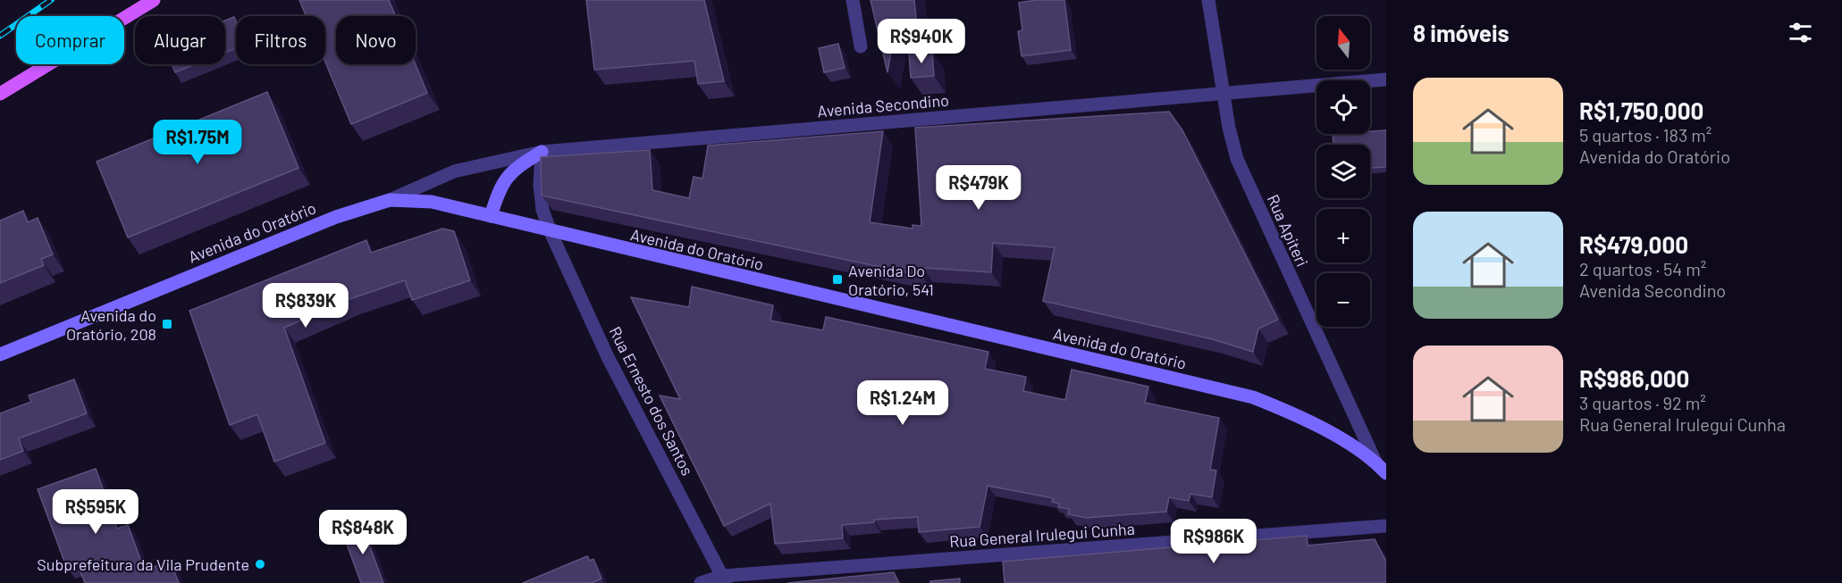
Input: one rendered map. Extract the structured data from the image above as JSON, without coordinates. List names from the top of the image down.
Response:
{
  "streets": {
    "main road": ["Avenida do Oratório"],
    "street": [
      "Avenida Secondino",
      "Rua Apiteri",
      "Rua Ernesto dos Santos",
      "Rua General Irulegui Cunha"
    ]
  },
  "crossings": [
    ["Avenida Secondino", "Rua Apiteri"],
    ["Avenida Secondino", "Avenida do Oratório"],
    ["Avenida Secondino", "Rua Ernesto dos Santos"],
    ["Rua Apiteri", "Avenida do Oratório"],
    ["Avenida do Oratório", "Rua Ernesto dos Santos"],
    ["Rua Ernesto dos Santos", "Rua General Irulegui Cunha"]
  ],
  "places": {
    "transit": ["Avenida Do Oratório, 541", "Avenida do Oratório, 208"],
    "other": ["Subprefeitura da Vila Prudente"]
  },
  "north": "top",
  "page": {
    "heading": "8 imóveis",
    "map_buttons": ["+", "−"],
    "chip": [
      "Comprar",
      "Alugar",
      "Filtros",
      "Novo"
    ],
    "price": [
      "R$940K",
      "R$1.75M",
      "R$479K",
      "R$839K",
      "R$1.24M",
      "R$595K",
      "R$848K",
      "R$986K"
    ],
    "list": [
      {
        "name": "R$1,750,000",
        "note": "5 quartos · 183 m² · Avenida do Oratório"
      },
      {
        "name": "R$479,000",
        "note": "2 quartos · 54 m² · Avenida Secondino"
      },
      {
        "name": "R$986,000",
        "note": "3 quartos · 92 m² · Rua General Irulegui Cunha"
      }
    ]
  }
}
